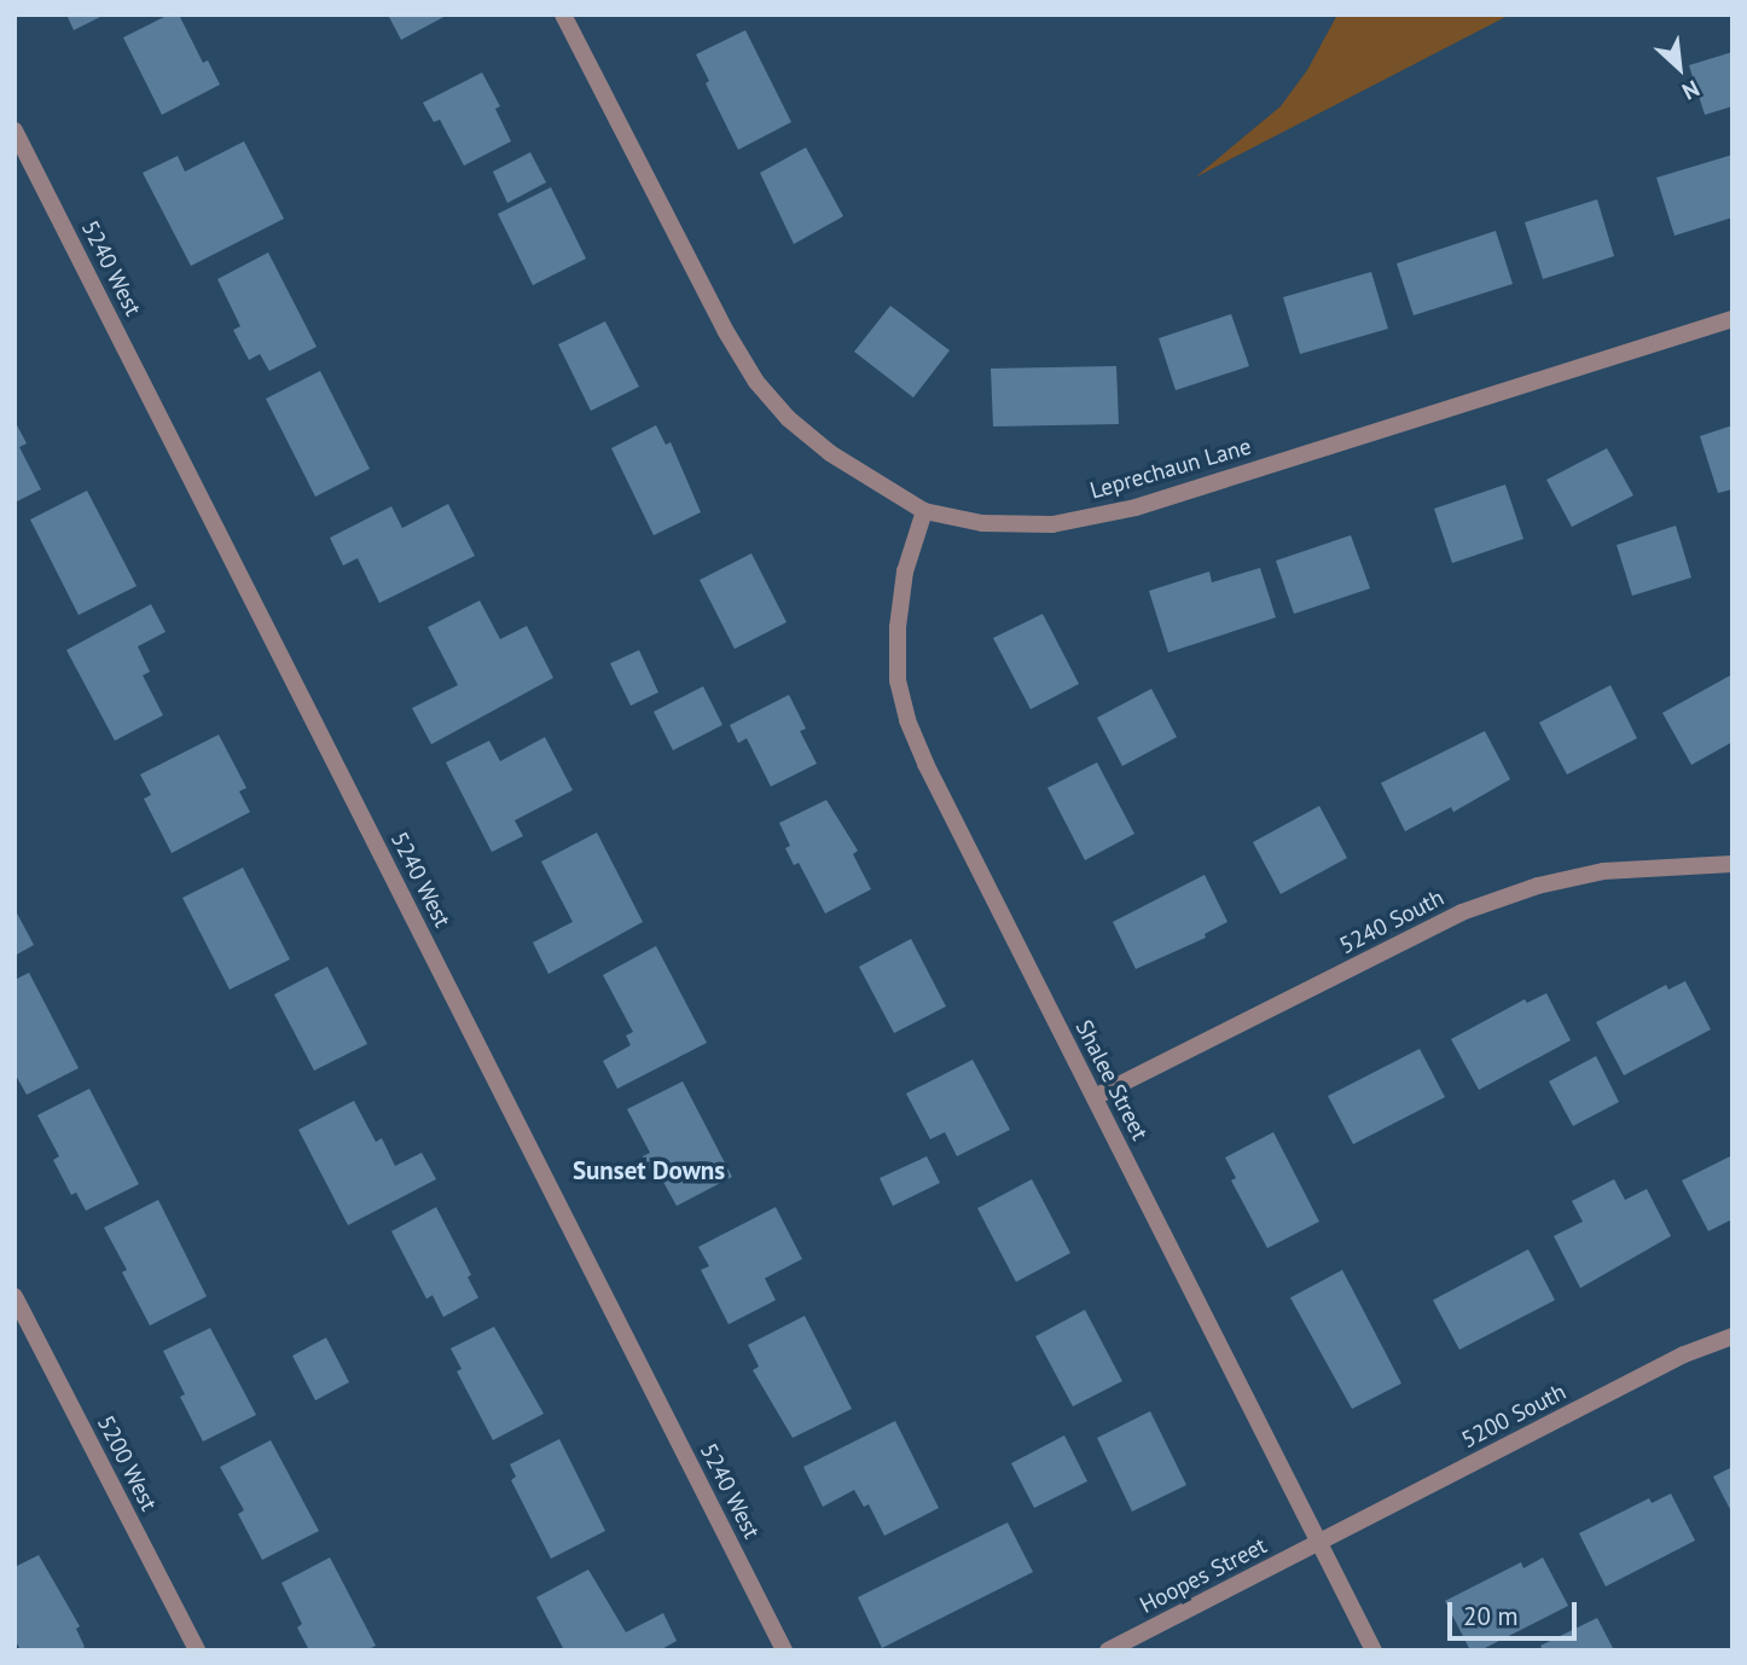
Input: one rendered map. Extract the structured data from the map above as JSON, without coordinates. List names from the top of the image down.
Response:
{
  "streets": {
    "street": [
      "5240 West",
      "Leprechaun Lane",
      "5240 South",
      "Shalee Street",
      "5200 South",
      "5200 West",
      "Hoopes Street"
    ]
  },
  "crossings": [
    ["Leprechaun Lane", "Shalee Street"],
    ["5240 South", "Shalee Street"],
    ["Shalee Street", "5200 South"],
    ["Shalee Street", "Hoopes Street"],
    ["5200 South", "Hoopes Street"]
  ],
  "districts": ["Sunset Downs"],
  "scale_bar": "20 m",
  "north": "bottom right"
}
